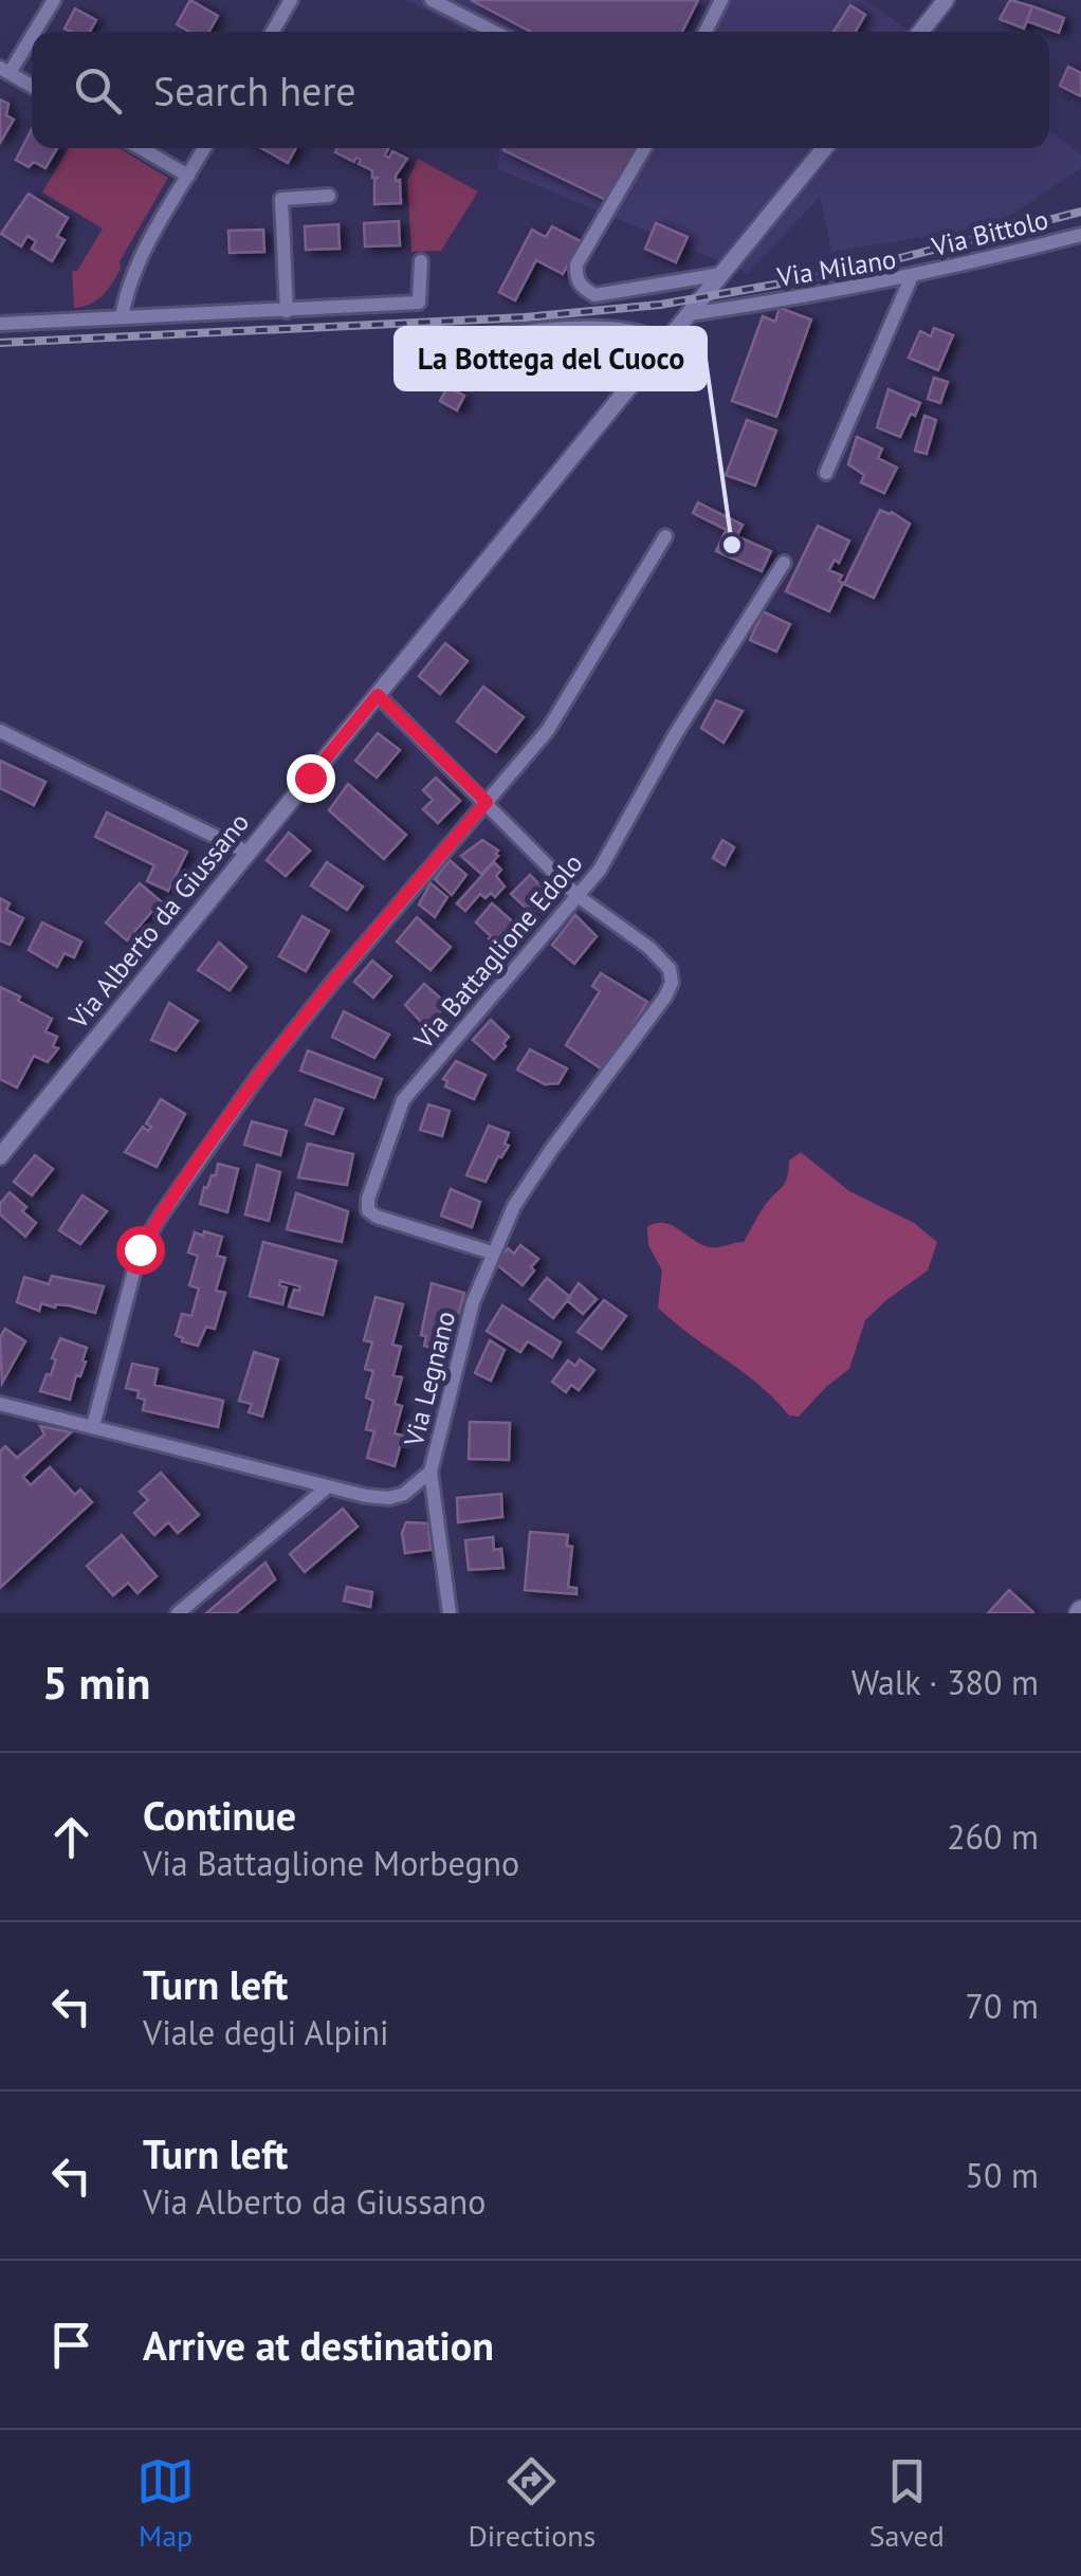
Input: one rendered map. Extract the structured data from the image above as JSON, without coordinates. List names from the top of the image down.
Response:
{
  "streets": {
    "street": [
      "Via Bittolo",
      "Via Milano",
      "Via Alberto da Giussano",
      "Via Battaglione Edolo",
      "Via Legnano"
    ]
  },
  "crossings": [
    ["Via Bittolo", "Via Milano"],
    ["Via Milano", "Via Alberto da Giussano"],
    ["Via Battaglione Edolo", "Via Legnano"]
  ],
  "places": ["La Bottega del Cuoco"],
  "page": {
    "search": "Search here",
    "heading": ["5 min", "Walk · 380 m"],
    "list": [
      ["Continue", "Via Battaglione Morbegno", "260 m"],
      ["Turn left", "Viale degli Alpini", "70 m"],
      ["Turn left", "Via Alberto da Giussano", "50 m"],
      "Arrive at destination"
    ],
    "nav": ["Map", "Directions", "Saved"]
  }
}
